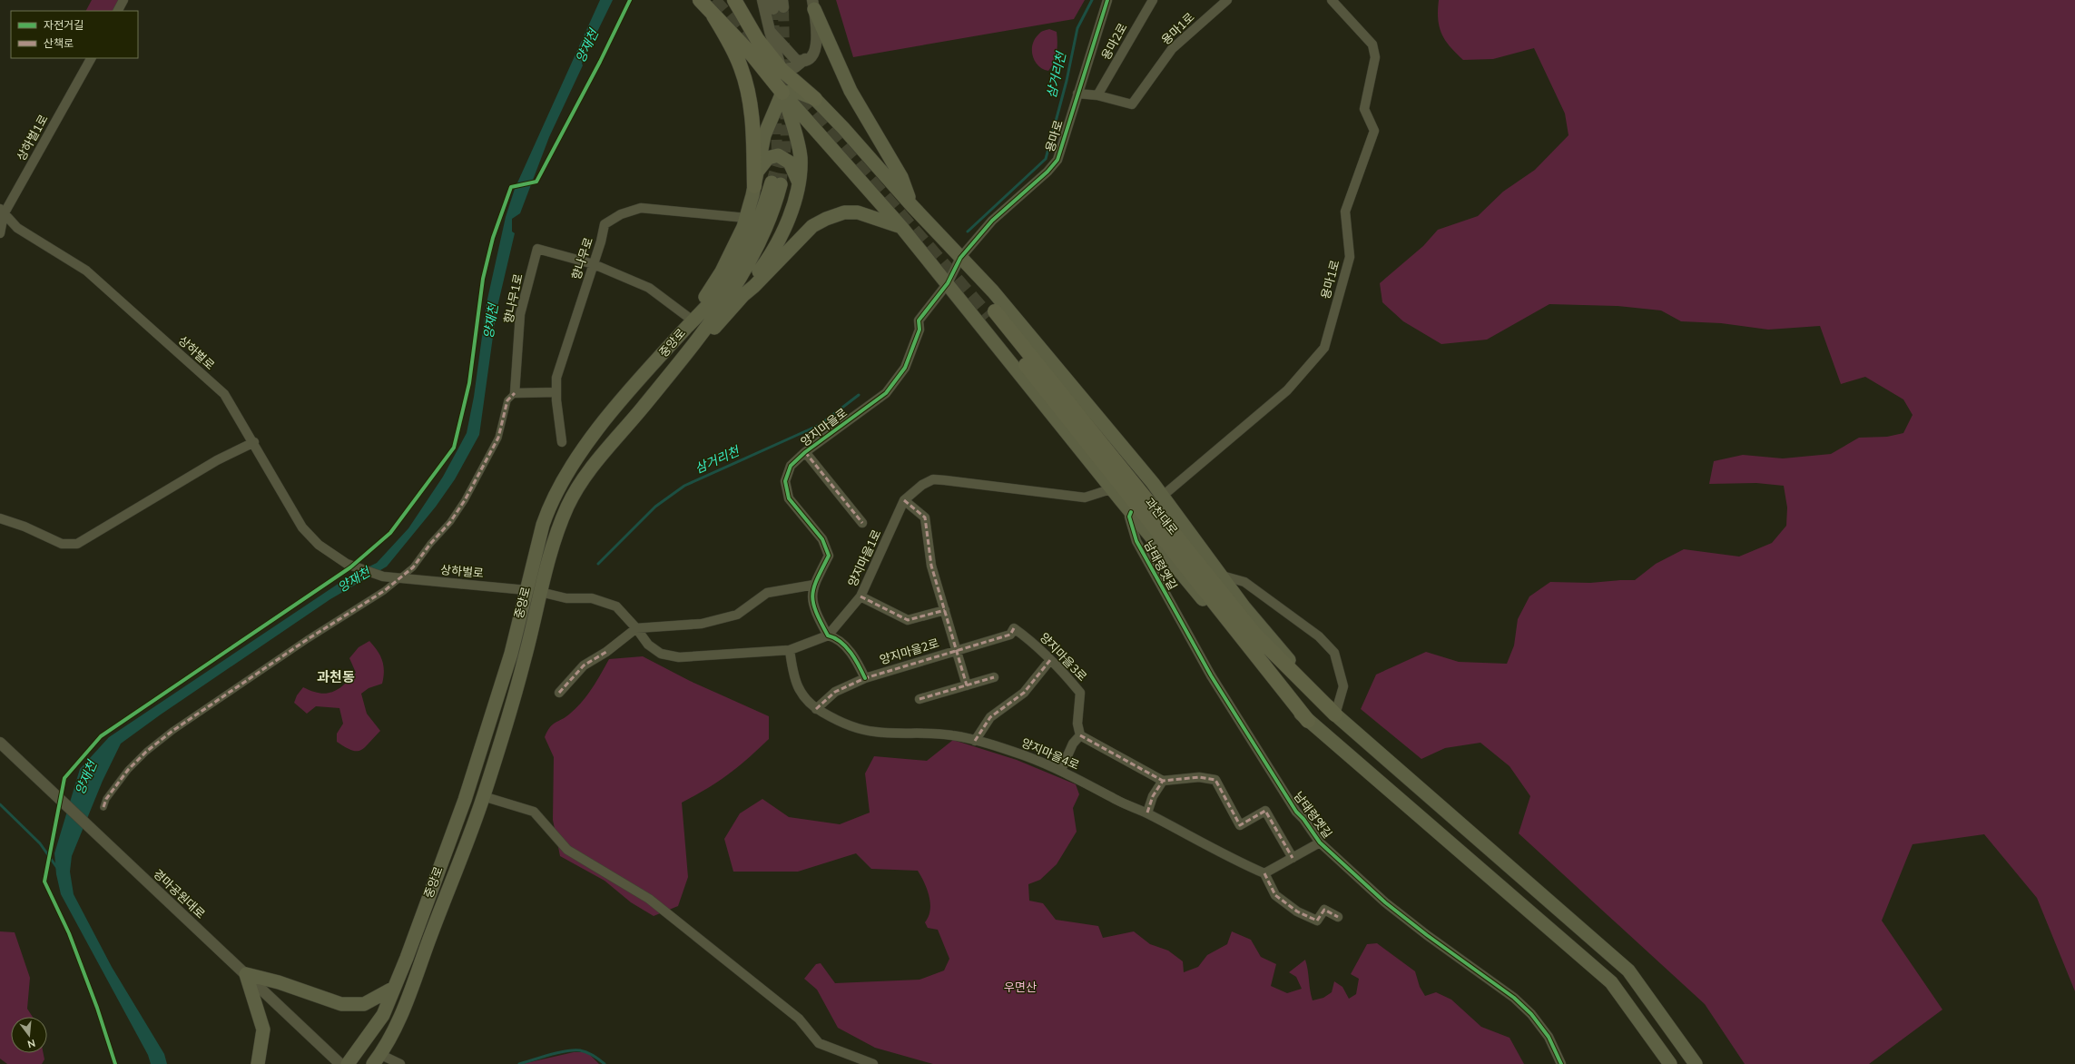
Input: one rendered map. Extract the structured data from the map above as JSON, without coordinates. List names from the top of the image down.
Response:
{
  "streets": {
    "highway": ["과천대로"],
    "main road": ["중앙로"],
    "street": [
      "용마1로",
      "용마2로",
      "용마로",
      "상하벌1로",
      "향나무로",
      "향나무1로",
      "상하벌로",
      "양지마을로",
      "양지마을1로",
      "남태령옛길",
      "양지마을2로",
      "양지마을3로",
      "양지마을4로",
      "경마공원대로"
    ]
  },
  "crossings": [
    ["용마1로", "용마2로"],
    ["용마1로", "용마로"],
    ["용마로", "양지마을로"],
    ["상하벌1로", "상하벌로"],
    ["향나무로", "향나무1로"],
    ["중앙로", "상하벌로"],
    ["중앙로", "양지마을1로"],
    ["양지마을로", "양지마을1로"],
    ["양지마을1로", "양지마을4로"],
    ["양지마을2로", "양지마을3로"],
    ["양지마을2로", "양지마을4로"]
  ],
  "districts": ["과천동"],
  "water": ["양재천", "삼거리천"],
  "parks": ["우면산"],
  "legend": ["자전거길", "산책로"],
  "north": "bottom"
}
